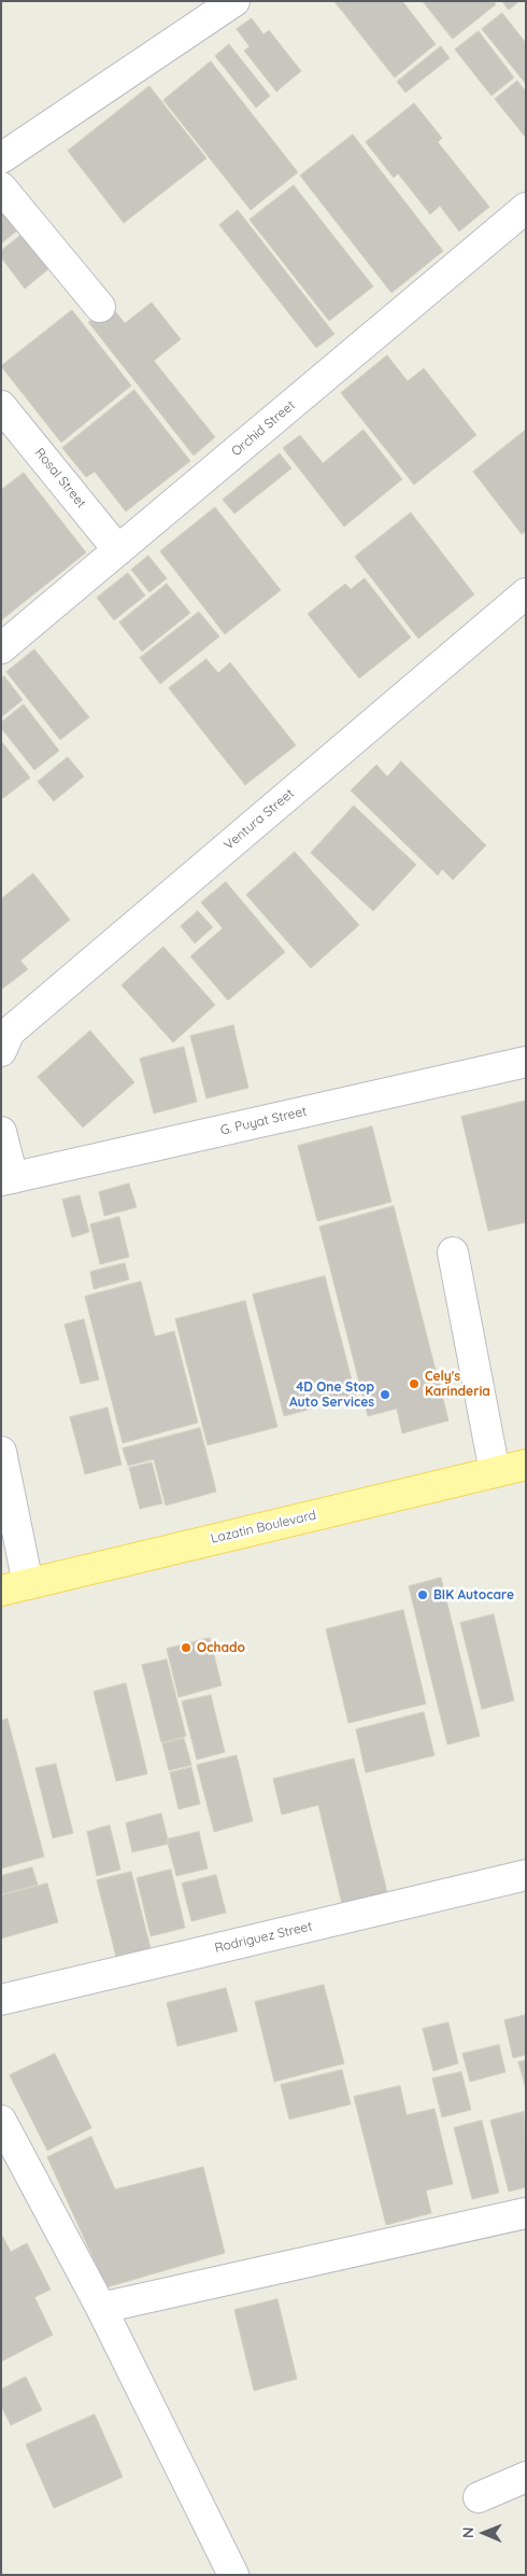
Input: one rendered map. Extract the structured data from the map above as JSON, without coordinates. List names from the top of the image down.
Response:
{
  "streets": {
    "main road": ["Lazatin Boulevard"],
    "street": [
      "Orchid Street",
      "Rosal Street",
      "Ventura Street",
      "G. Puyat Street",
      "Rodriguez Street"
    ]
  },
  "crossings": [
    ["Orchid Street", "Rosal Street"]
  ],
  "places": [
    "Cely's Karinderia",
    "4D One Stop Auto Services",
    "BIK Autocare",
    "Ochado"
  ],
  "north": "left"
}
